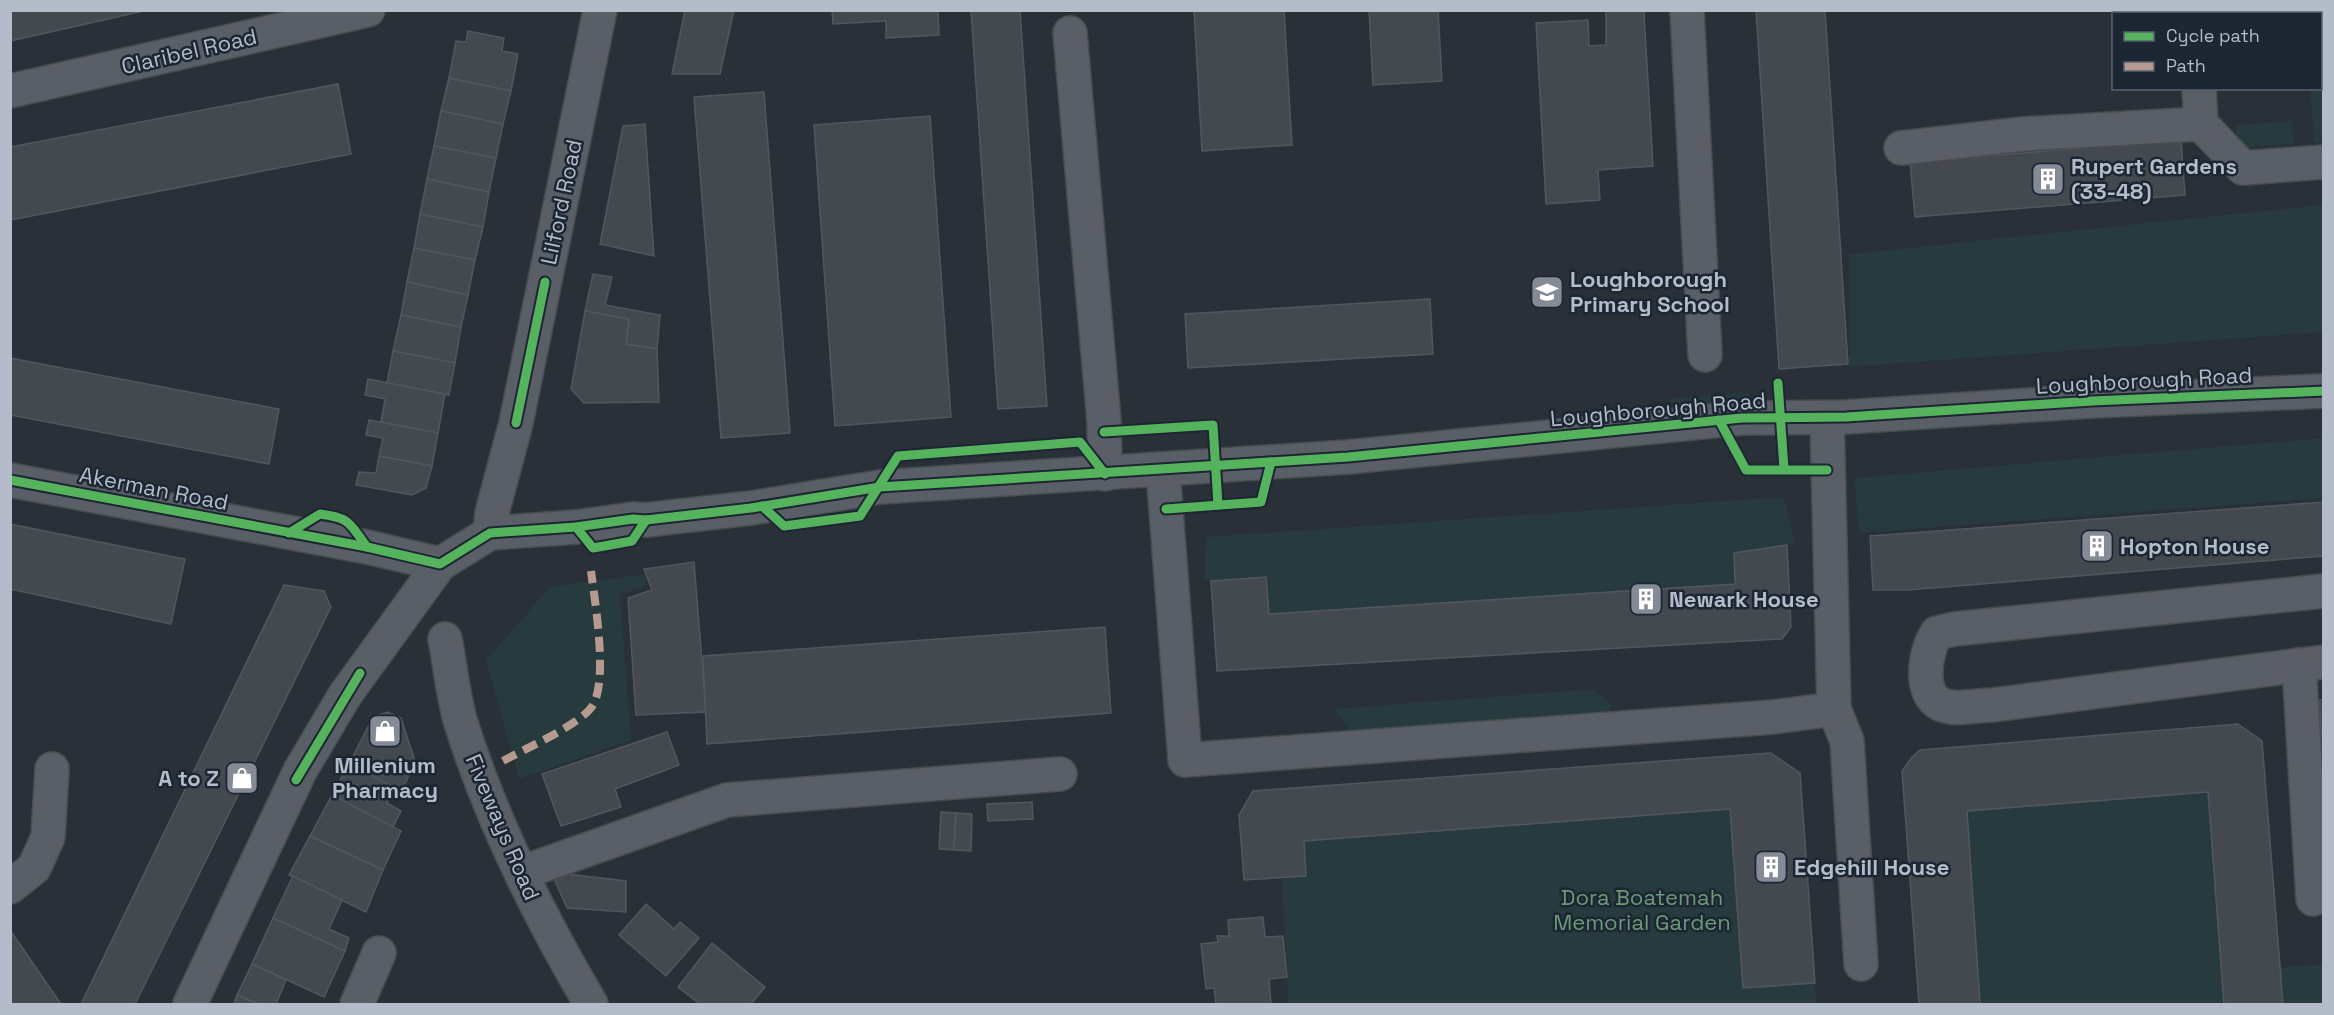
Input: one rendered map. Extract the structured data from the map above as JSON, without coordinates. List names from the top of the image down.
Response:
{
  "streets": {
    "street": [
      "Claribel Road",
      "Lilford Road",
      "Loughborough Road",
      "Akerman Road",
      "Fiveways Road"
    ]
  },
  "crossings": [
    ["Lilford Road", "Loughborough Road"],
    ["Loughborough Road", "Akerman Road"]
  ],
  "parks": ["Dora Boatemah Memorial Garden"],
  "places": {
    "building": [
      "Rupert Gardens (33-48)",
      "Hopton House",
      "Newark House",
      "Edgehill House"
    ],
    "school or university": ["Loughborough Primary School"],
    "shop": ["Millenium Pharmacy", "A to Z"]
  },
  "legend": ["Cycle path", "Path"]
}
